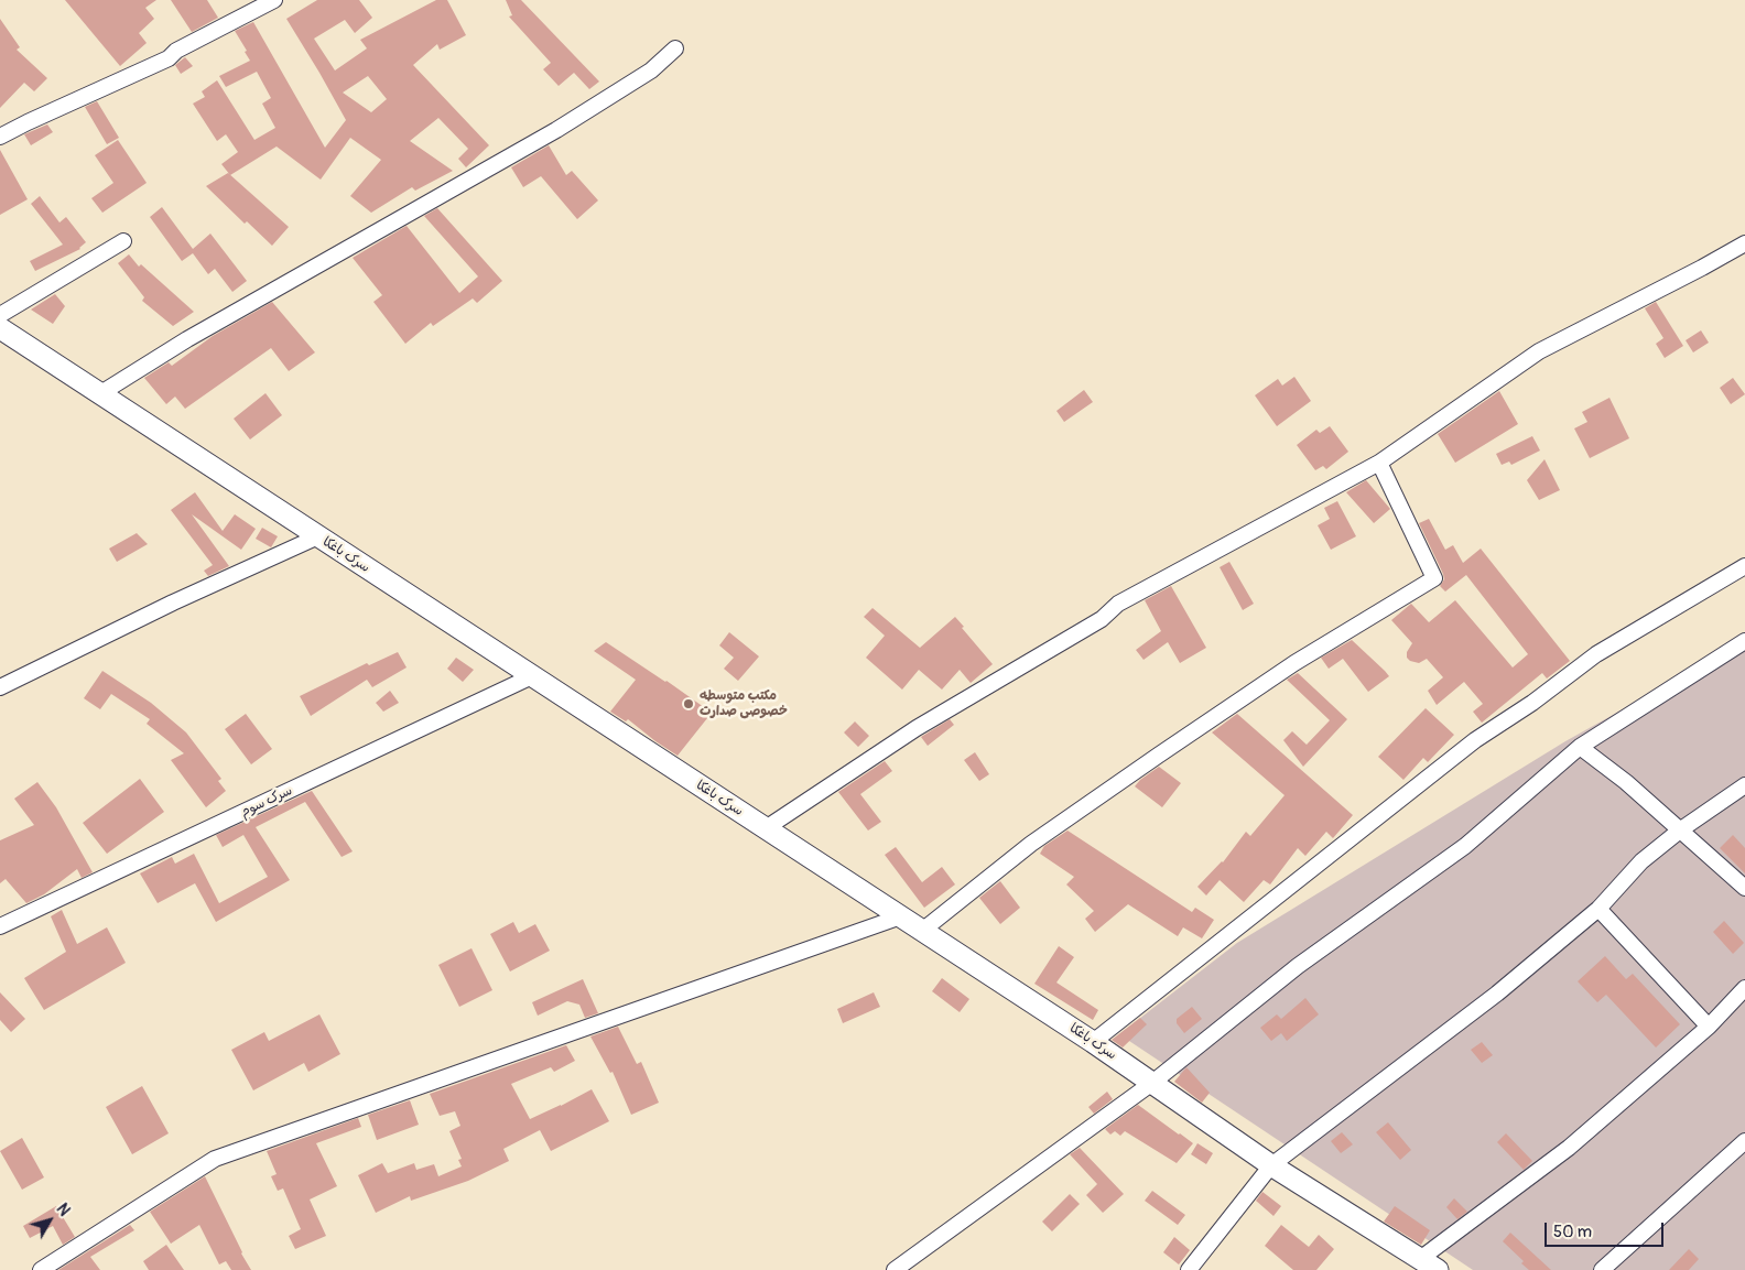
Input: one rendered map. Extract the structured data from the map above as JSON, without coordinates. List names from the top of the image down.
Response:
{
  "streets": {
    "street": ["سرک باغکا", "سرک سوم"]
  },
  "crossings": [
    ["سرک باغکا", "سرک سوم"]
  ],
  "places": ["مکتب متوسطه خصوصی صدارت"],
  "scale_bar": "50 m",
  "north": "top right"
}
